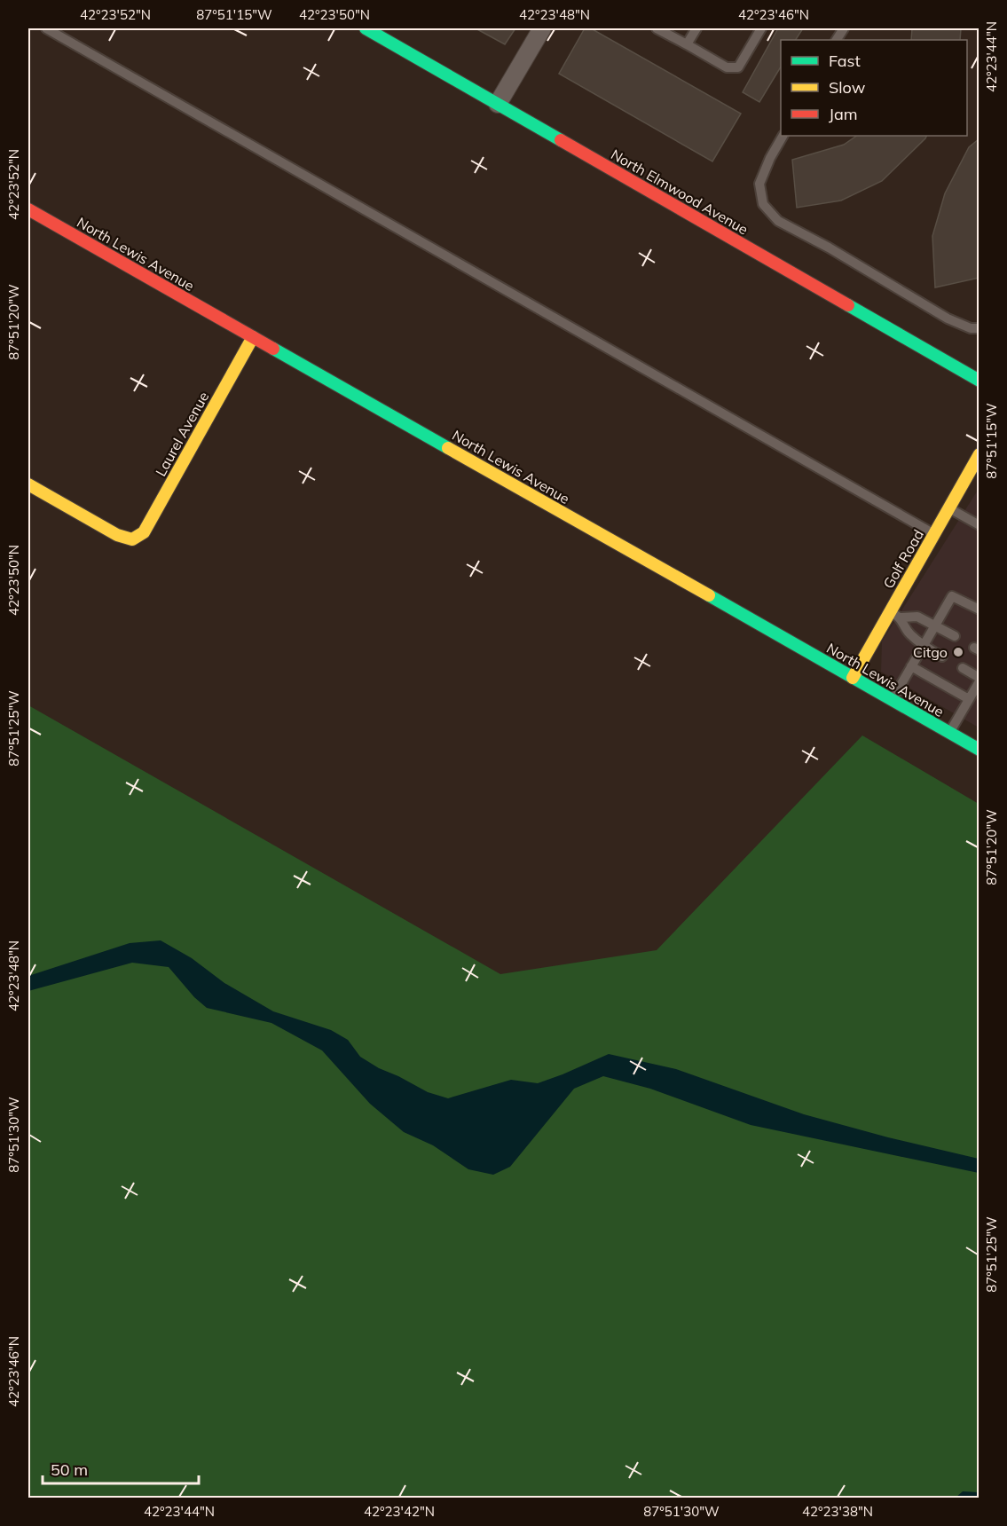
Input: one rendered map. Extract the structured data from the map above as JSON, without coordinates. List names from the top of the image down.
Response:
{
  "streets": {
    "street": [
      "North Elmwood Avenue",
      "North Lewis Avenue",
      "Laurel Avenue",
      "Golf Road"
    ]
  },
  "crossings": [
    ["North Lewis Avenue", "Laurel Avenue"],
    ["North Lewis Avenue", "Golf Road"]
  ],
  "places": ["Citgo"],
  "legend": ["Fast", "Slow", "Jam"],
  "scale_bar": "50 m",
  "coordinates": [
    "42°23'52\"N",
    "87°51'15\"W",
    "42°23'50\"N",
    "42°23'48\"N",
    "42°23'46\"N",
    "42°23'44\"N",
    "87°51'20\"W",
    "87°51'25\"W",
    "87°51'30\"W",
    "42°23'42\"N",
    "42°23'38\"N"
  ]
}
